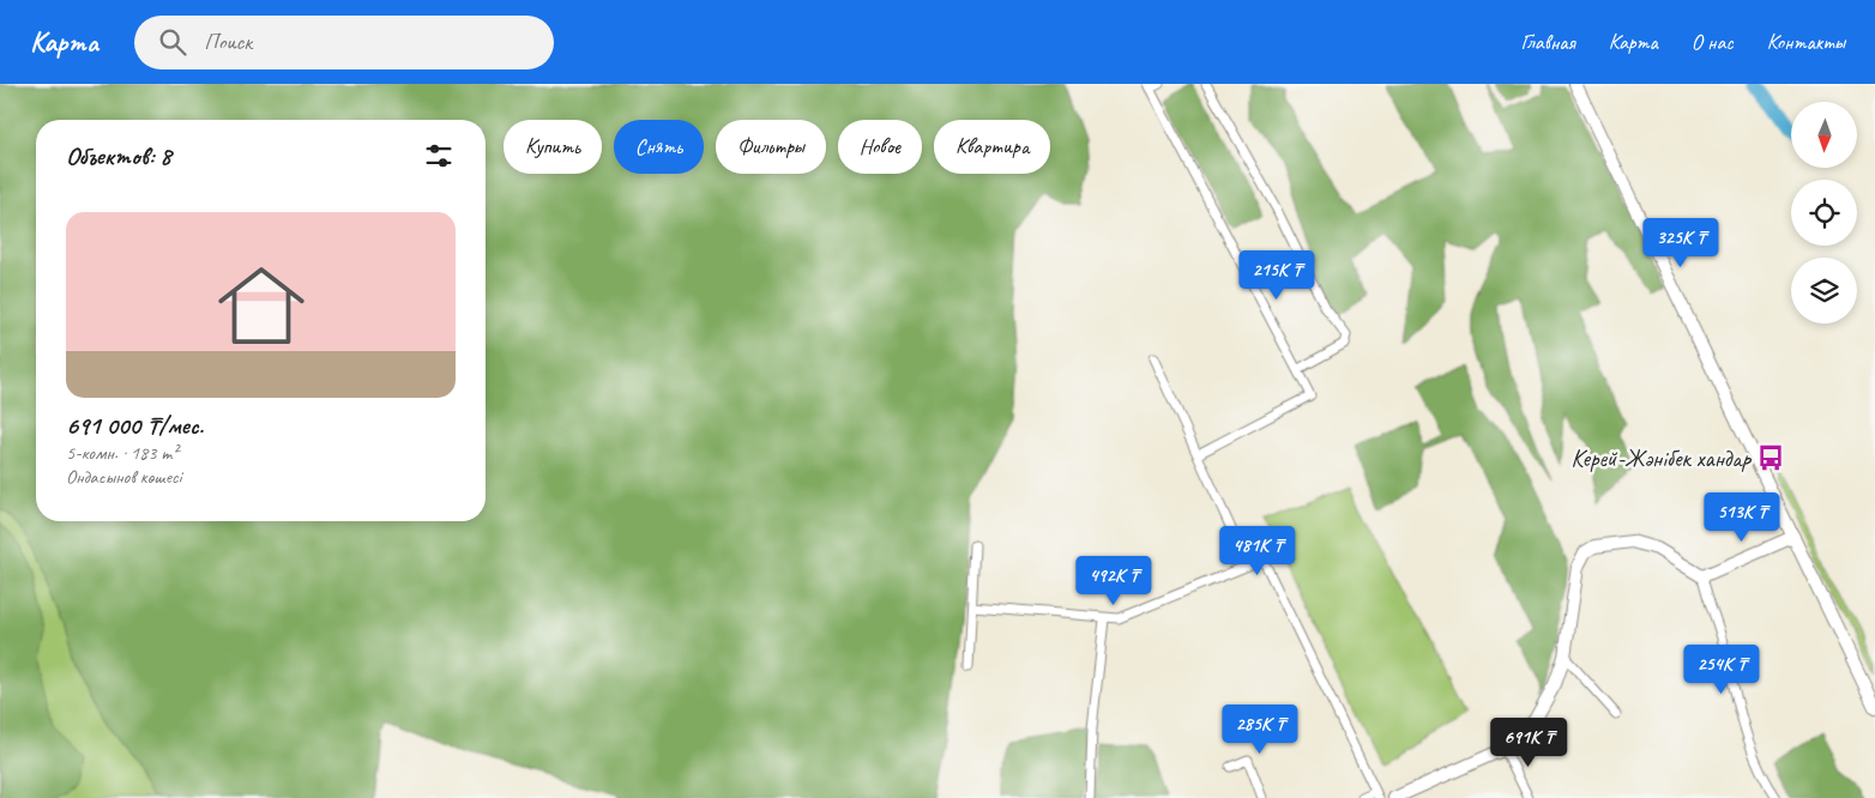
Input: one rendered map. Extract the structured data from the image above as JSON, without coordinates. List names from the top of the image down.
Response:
{
  "places": {
    "bus stop": ["Керей-Жәнібек хандар"]
  },
  "north": "bottom",
  "page": {
    "header": "Карта",
    "search": "Поиск",
    "nav": [
      "Главная",
      "Карта",
      "О нас",
      "Контакты"
    ],
    "chip": [
      "Купить",
      "Снять",
      "Фильтры",
      "Новое",
      "Квартира"
    ],
    "heading": "Объектов: 8",
    "list": [
      {
        "name": "691 000 ₸/мес.",
        "note": "5-комн. · 183 m² · Ондасынов көшесі"
      }
    ],
    "price": [
      "325K ₸",
      "215K ₸",
      "513K ₸",
      "481K ₸",
      "492K ₸",
      "254K ₸",
      "285K ₸",
      "691K ₸"
    ]
  }
}
